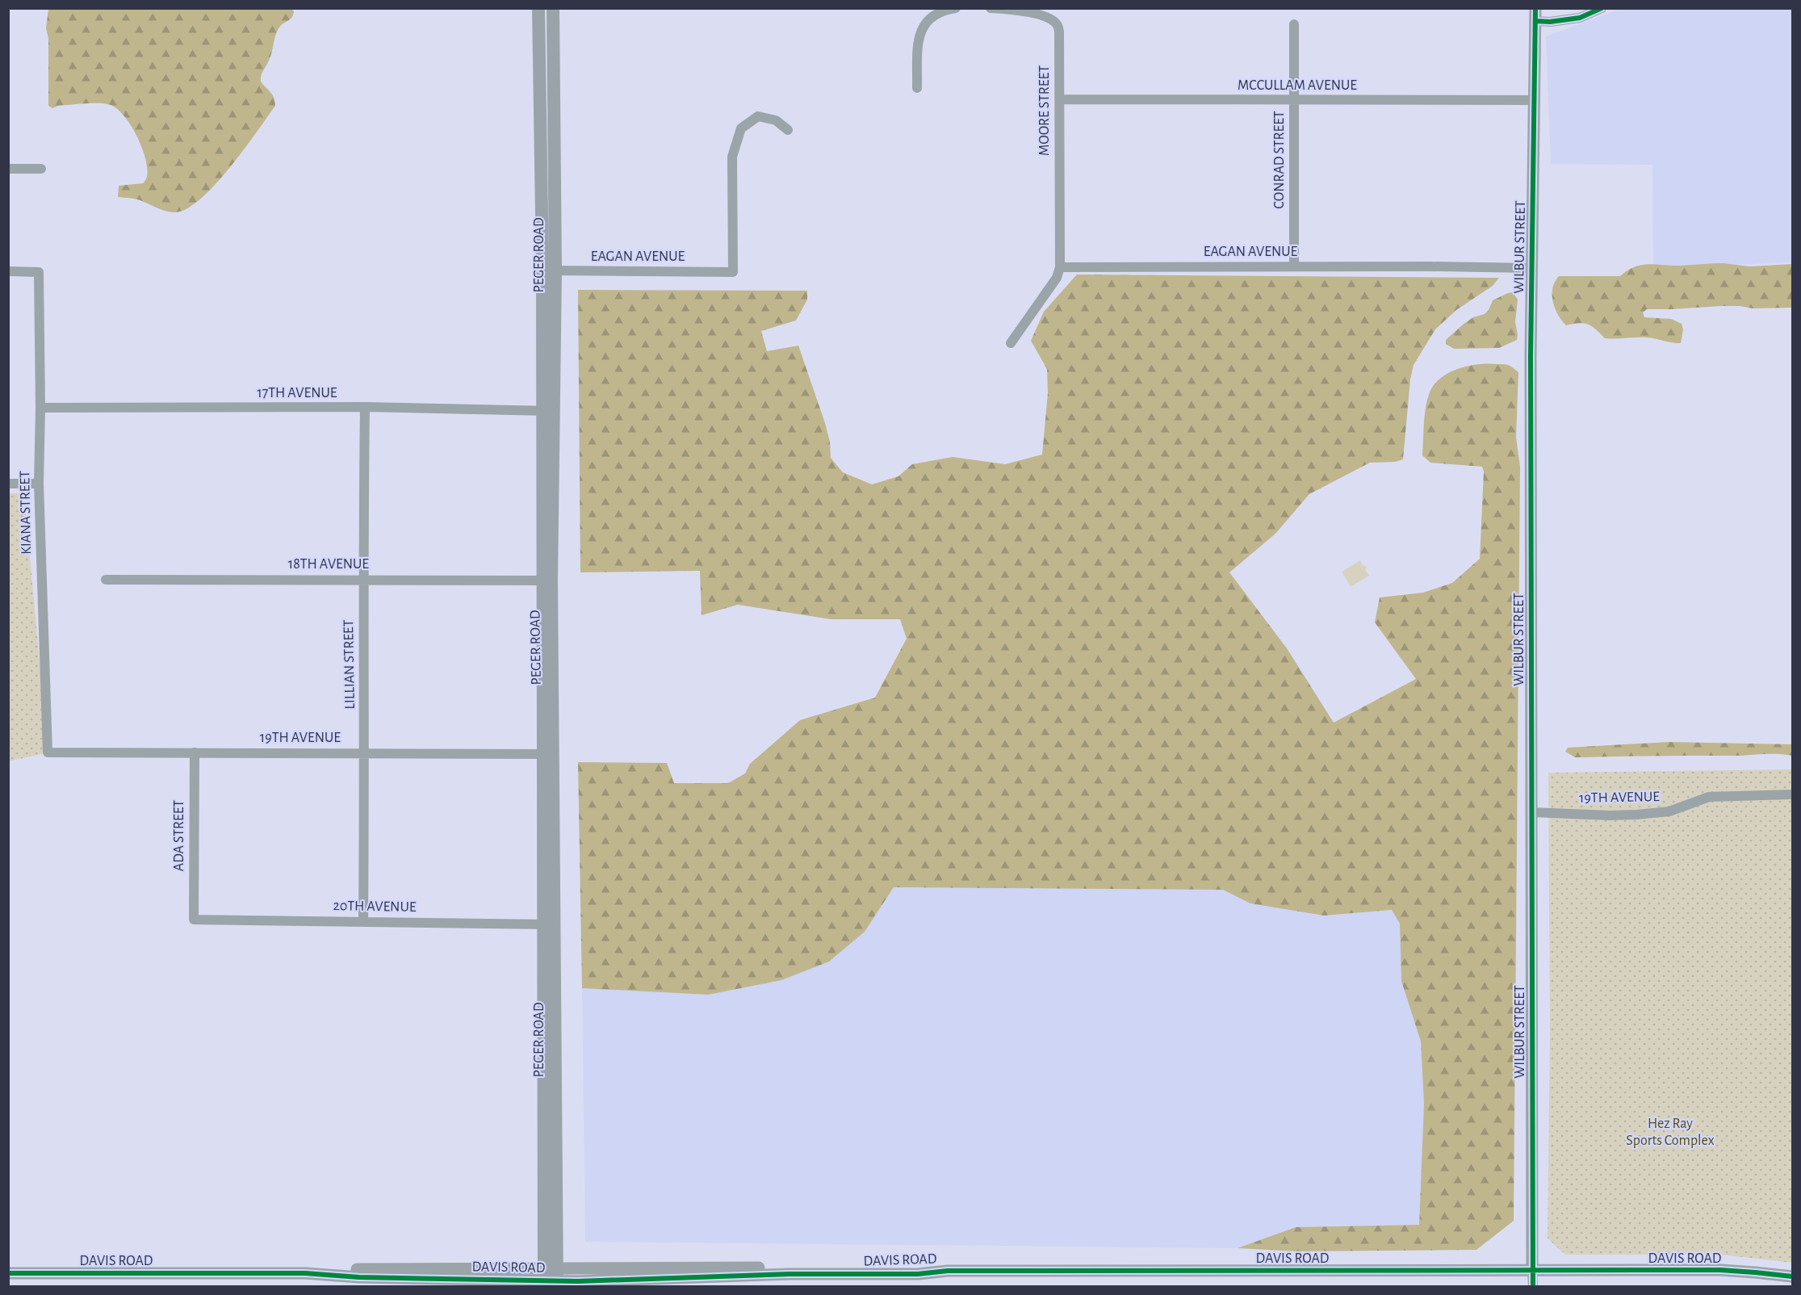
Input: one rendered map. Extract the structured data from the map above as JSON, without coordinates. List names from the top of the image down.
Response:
{
  "streets": {
    "main road": ["PEGER ROAD"],
    "street": [
      "MCCULLAM AVENUE",
      "MOORE STREET",
      "CONRAD STREET",
      "WILBUR STREET",
      "EAGAN AVENUE",
      "17TH AVENUE",
      "KIANA STREET",
      "18TH AVENUE",
      "LILLIAN STREET",
      "19TH AVENUE",
      "ADA STREET",
      "20TH AVENUE",
      "DAVIS ROAD"
    ]
  },
  "crossings": [
    ["MCCULLAM AVENUE", "MOORE STREET"],
    ["MCCULLAM AVENUE", "CONRAD STREET"],
    ["MCCULLAM AVENUE", "WILBUR STREET"],
    ["MOORE STREET", "EAGAN AVENUE"],
    ["CONRAD STREET", "EAGAN AVENUE"],
    ["WILBUR STREET", "EAGAN AVENUE"],
    ["WILBUR STREET", "19TH AVENUE"],
    ["WILBUR STREET", "DAVIS ROAD"],
    ["EAGAN AVENUE", "PEGER ROAD"],
    ["PEGER ROAD", "17TH AVENUE"],
    ["PEGER ROAD", "18TH AVENUE"],
    ["PEGER ROAD", "19TH AVENUE"],
    ["PEGER ROAD", "20TH AVENUE"],
    ["PEGER ROAD", "DAVIS ROAD"],
    ["17TH AVENUE", "KIANA STREET"],
    ["17TH AVENUE", "LILLIAN STREET"],
    ["KIANA STREET", "19TH AVENUE"],
    ["18TH AVENUE", "LILLIAN STREET"],
    ["LILLIAN STREET", "19TH AVENUE"],
    ["LILLIAN STREET", "20TH AVENUE"],
    ["19TH AVENUE", "ADA STREET"],
    ["ADA STREET", "20TH AVENUE"]
  ],
  "parks": ["Hez Ray Sports Complex"]
}
